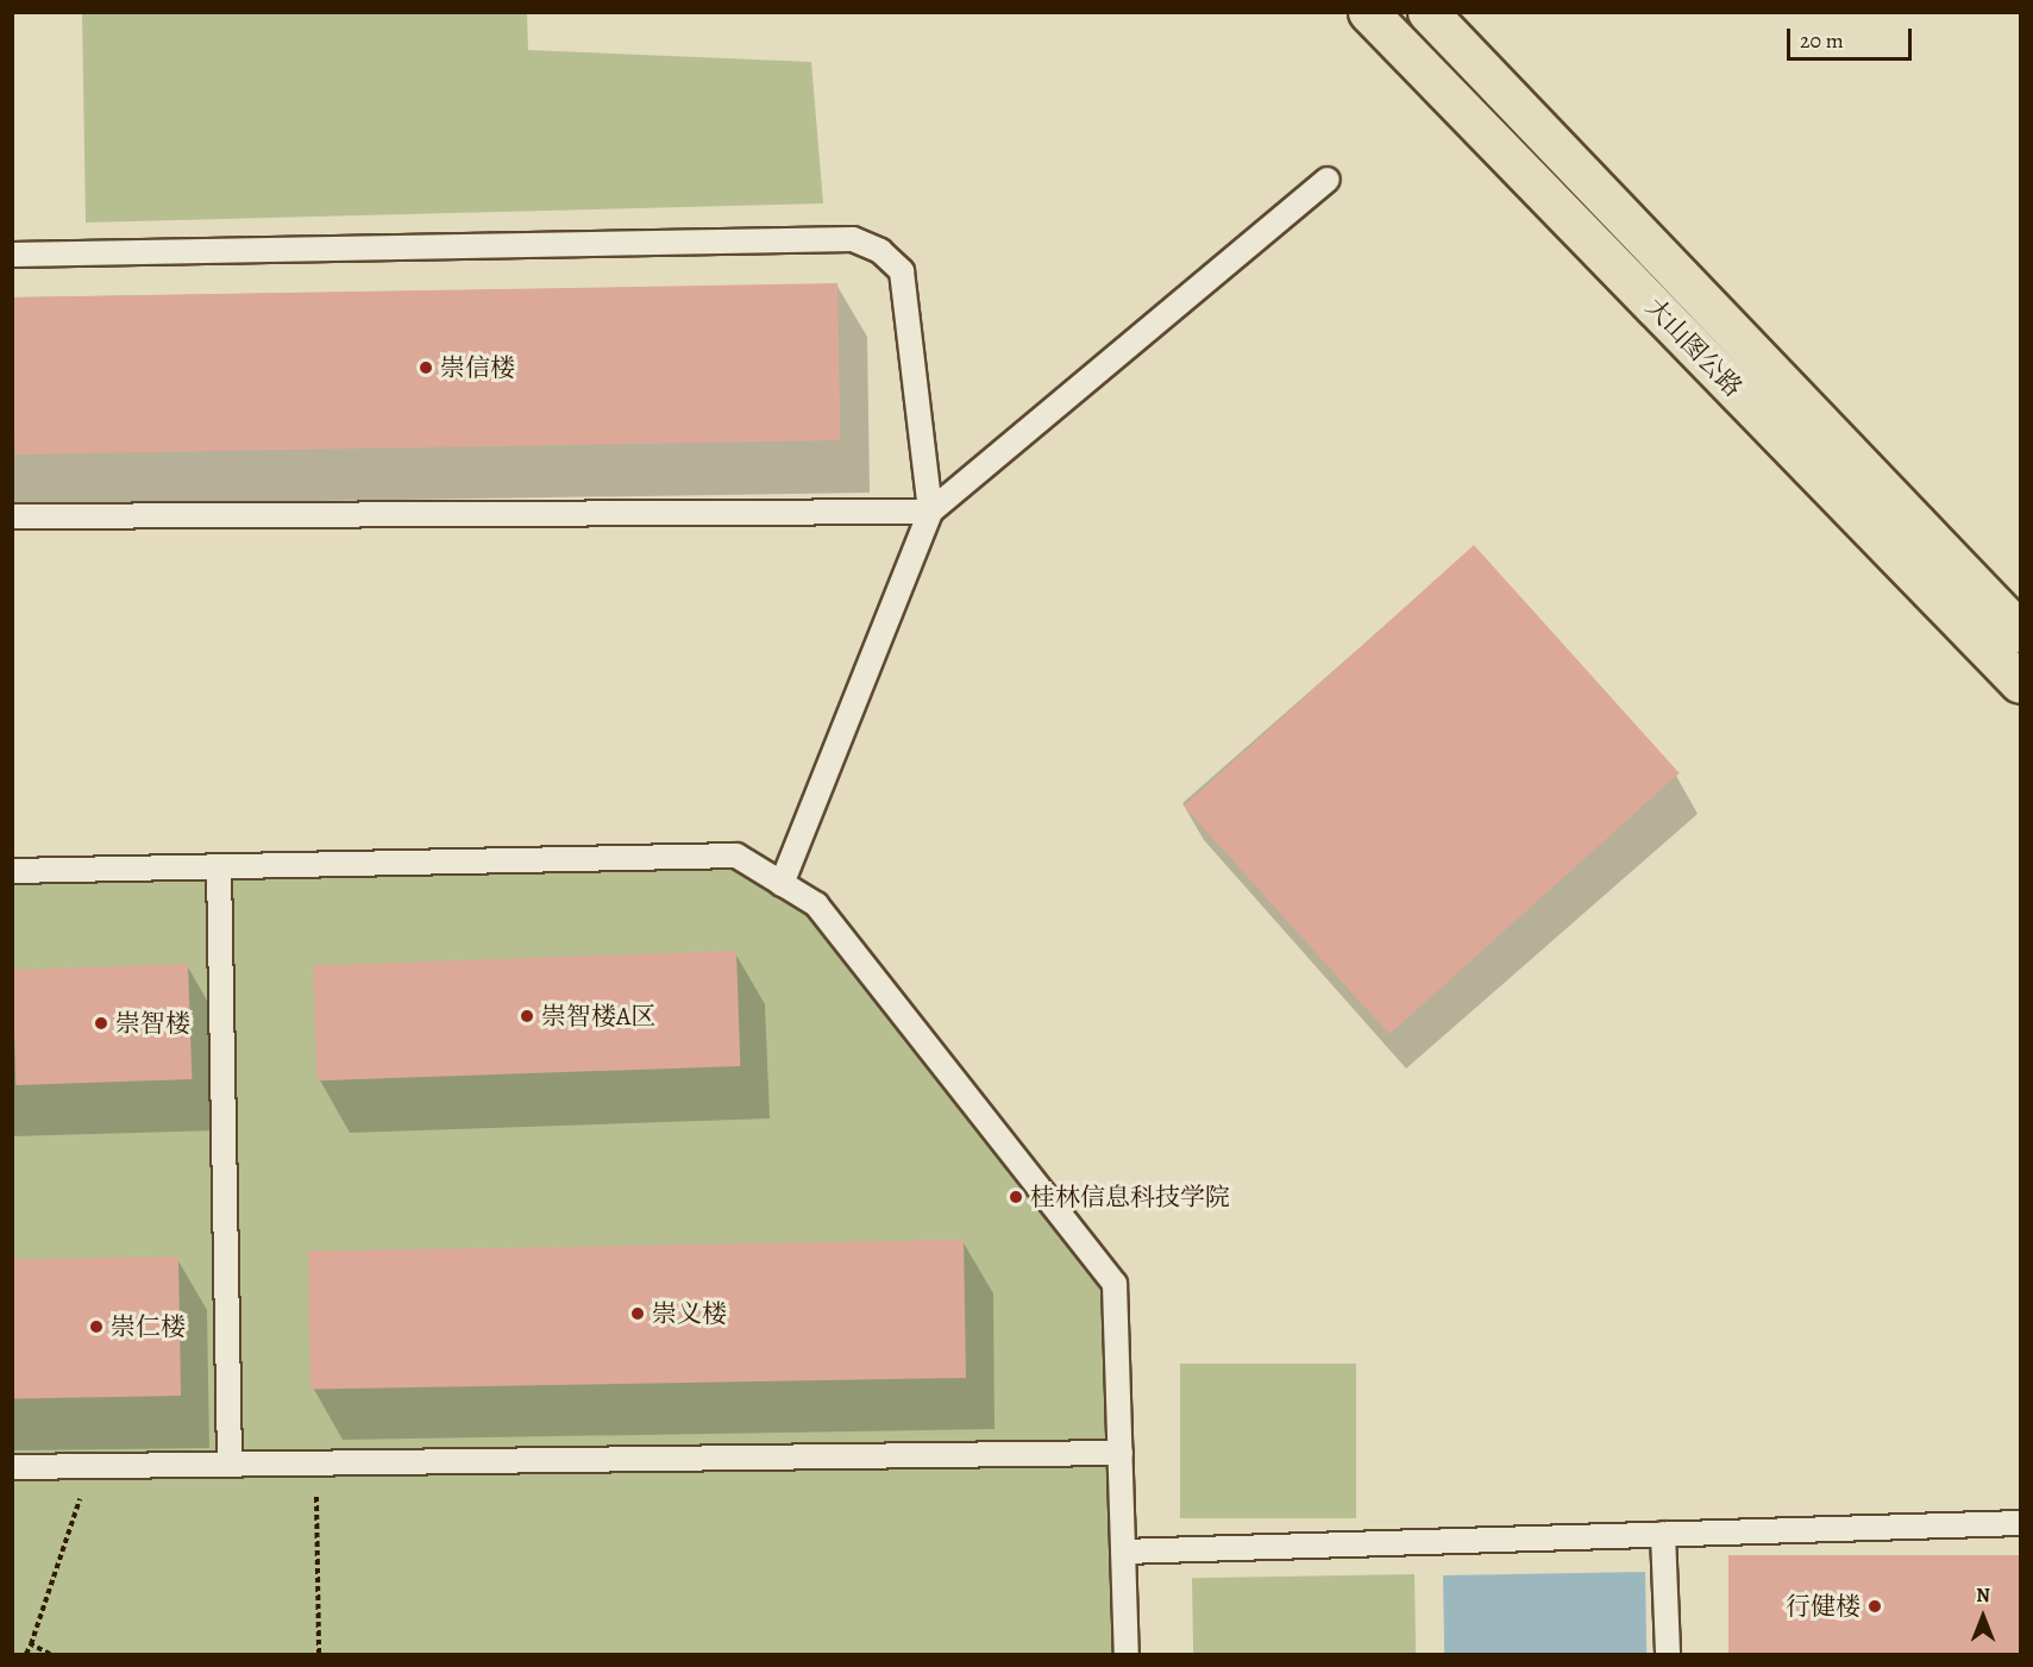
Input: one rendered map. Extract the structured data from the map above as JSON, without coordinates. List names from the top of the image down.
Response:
{
  "streets": {
    "main road": ["大山图公路"]
  },
  "places": [
    "崇信楼",
    "崇智楼A区",
    "崇智楼",
    "桂林信息科技学院",
    "崇义楼",
    "崇仁楼",
    "行健楼"
  ],
  "scale_bar": "20 m",
  "north": "top"
}
